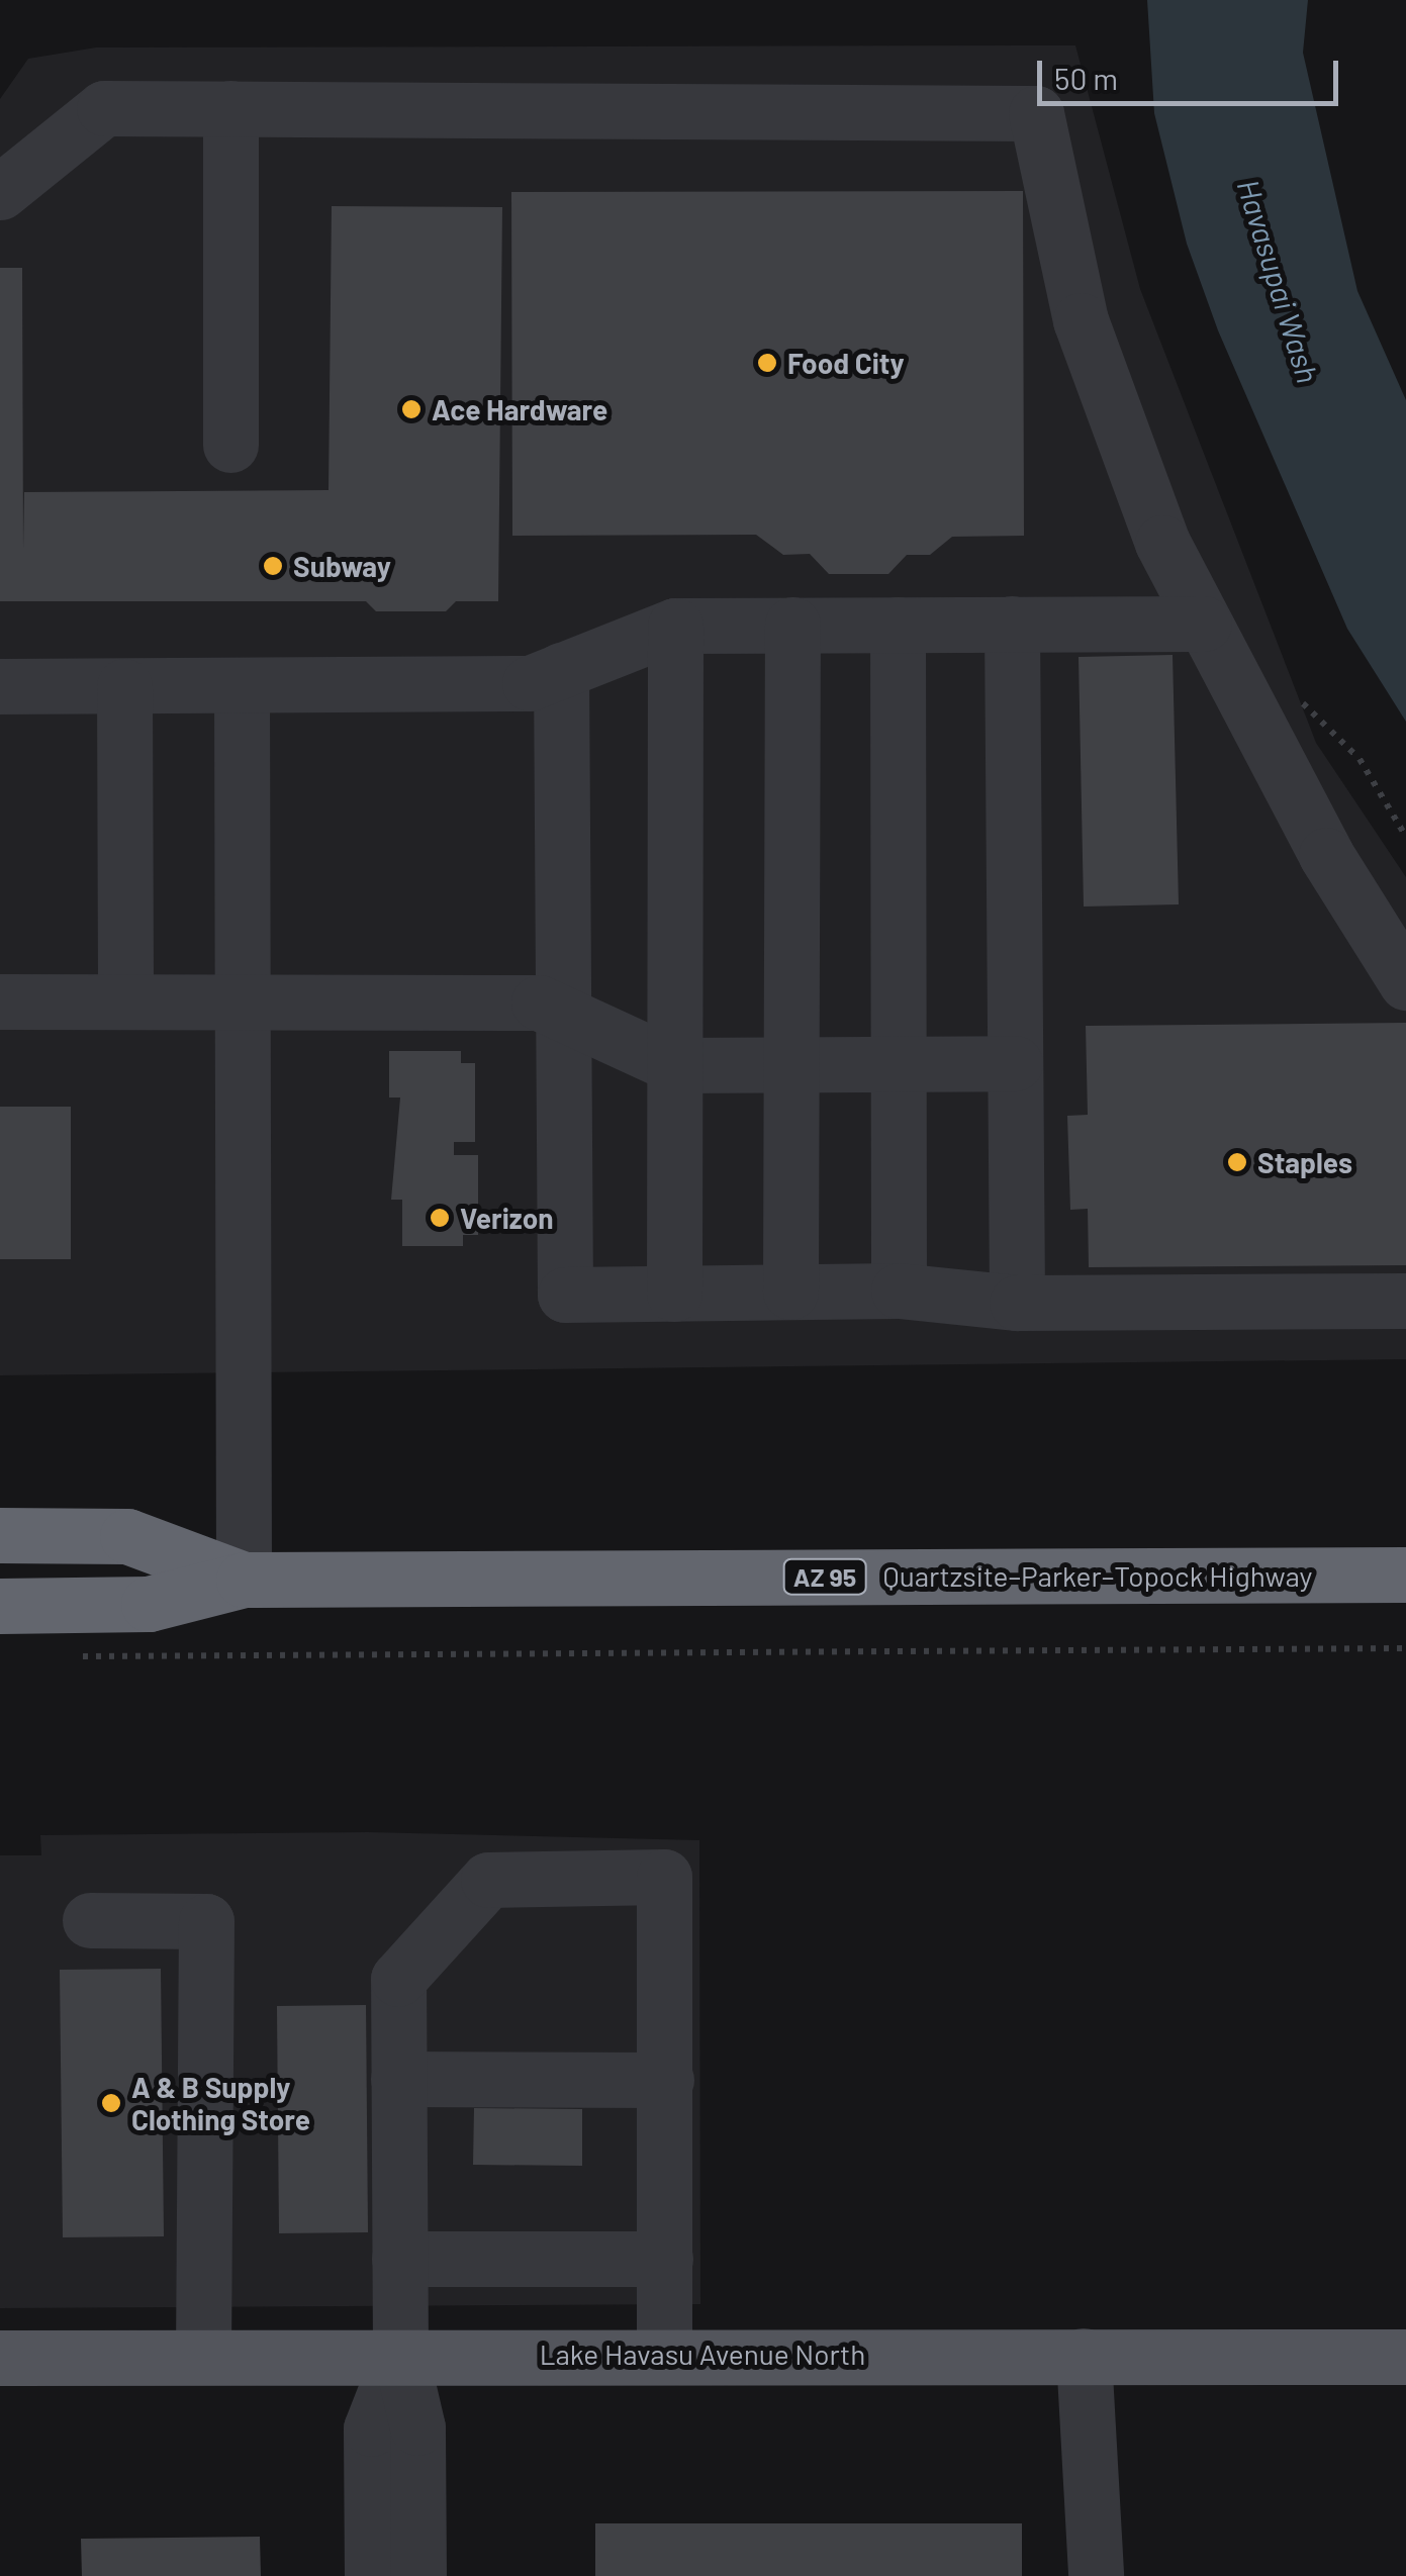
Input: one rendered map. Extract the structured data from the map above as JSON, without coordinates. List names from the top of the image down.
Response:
{
  "streets": {
    "highway": ["Quartzsite–Parker–Topock Highway", "AZ 95"],
    "main road": ["Lake Havasu Avenue North"]
  },
  "water": ["Havasupai Wash"],
  "places": [
    "Food City",
    "Ace Hardware",
    "Subway",
    "Staples",
    "Verizon",
    "A & B Supply Clothing Store"
  ],
  "scale_bar": "50 m"
}
